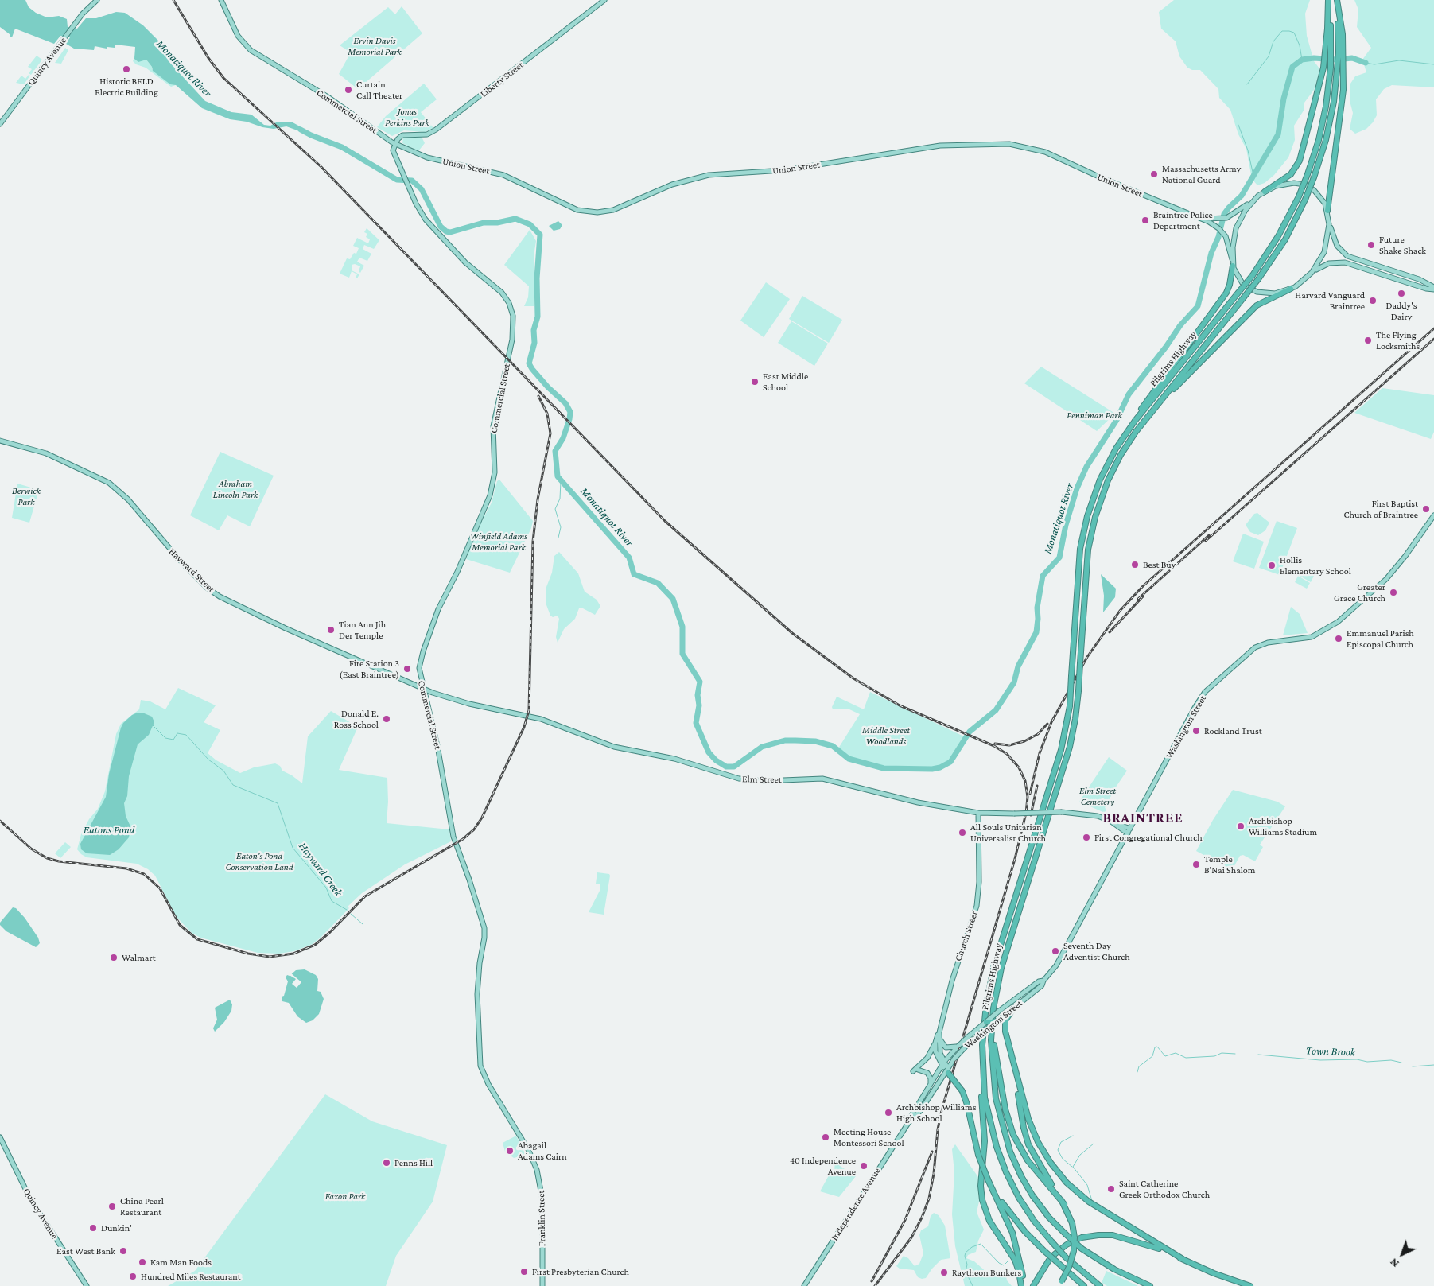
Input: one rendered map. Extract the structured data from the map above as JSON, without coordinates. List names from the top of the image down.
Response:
{
  "streets": {
    "highway": ["Pilgrims Highway"],
    "main road": [
      "Quincy Avenue",
      "Liberty Street",
      "Commercial Street",
      "Union Street",
      "Hayward Street",
      "Washington Street",
      "Elm Street",
      "Church Street",
      "Independence Avenue",
      "Franklin Street"
    ]
  },
  "crossings": [
    ["Liberty Street", "Commercial Street"],
    ["Liberty Street", "Union Street"],
    ["Commercial Street", "Union Street"],
    ["Commercial Street", "Hayward Street"],
    ["Commercial Street", "Elm Street"],
    ["Commercial Street", "Franklin Street"],
    ["Pilgrims Highway", "Washington Street"],
    ["Hayward Street", "Elm Street"],
    ["Washington Street", "Elm Street"],
    ["Washington Street", "Church Street"],
    ["Washington Street", "Independence Avenue"],
    ["Elm Street", "Church Street"],
    ["Church Street", "Independence Avenue"]
  ],
  "districts": ["BRAINTREE"],
  "water": [
    "Monatiquot River",
    "Eatons Pond",
    "Hayward Creek",
    "Town Brook"
  ],
  "parks": [
    "Ervin Davis Memorial Park",
    "Jonas Perkins Park",
    "Penniman Park",
    "Abraham Lincoln Park",
    "Berwick Park",
    "Winfield Adams Memorial Park",
    "Middle Street Woodlands",
    "Elm Street Cemetery",
    "Eaton's Pond Conservation Land",
    "Faxon Park"
  ],
  "places": [
    "Historic BELD Electric Building",
    "Curtain Call Theater",
    "Massachusetts Army National Guard",
    "Braintree Police Department",
    "Future Shake Shack",
    "Daddy's Dairy",
    "Harvard Vanguard Braintree",
    "The Flying Locksmiths",
    "East Middle School",
    "First Baptist Church of Braintree",
    "Best Buy",
    "Hollis Elementary School",
    "Greater Grace Church",
    "Tian Ann Jih Der Temple",
    "Emmanuel Parish Episcopal Church",
    "Fire Station 3 (East Braintree)",
    "Donald E. Ross School",
    "Rockland Trust",
    "Archbishop Williams Stadium",
    "All Souls Unitarian Universalist Church",
    "First Congregational Church",
    "Temple B'Nai Shalom",
    "Seventh Day Adventist Church",
    "Walmart",
    "Archbishop Williams High School",
    "Meeting House Montessori School",
    "Abagail Adams Cairn",
    "Penns Hill",
    "40 Independence Avenue",
    "Saint Catherine Greek Orthodox Church",
    "China Pearl Restaurant",
    "Dunkin'",
    "East West Bank",
    "Kam Man Foods",
    "First Presbyterian Church",
    "Raytheon Bunkers",
    "Hundred Miles Restaurant"
  ],
  "north": "bottom left"
}
